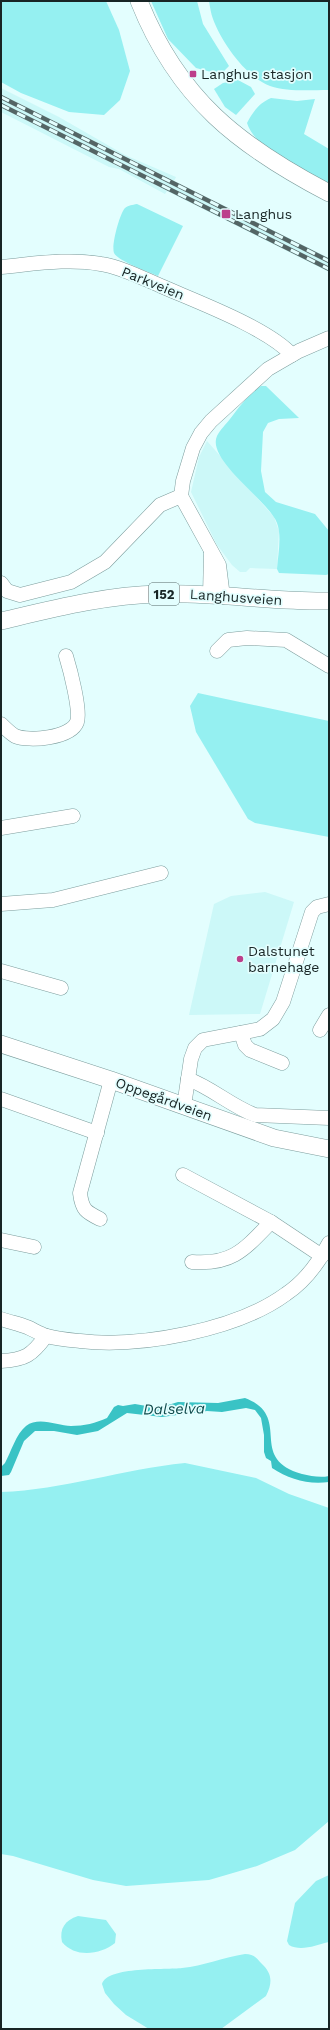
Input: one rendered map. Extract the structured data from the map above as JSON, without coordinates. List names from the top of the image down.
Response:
{
  "streets": {
    "main road": ["152", "Langhusveien", "Oppegårdveien"],
    "street": ["Parkveien"]
  },
  "water": ["Dalselva"],
  "places": {
    "transit": ["Langhus stasjon", "Langhus"],
    "other": ["Dalstunet barnehage"]
  }
}
